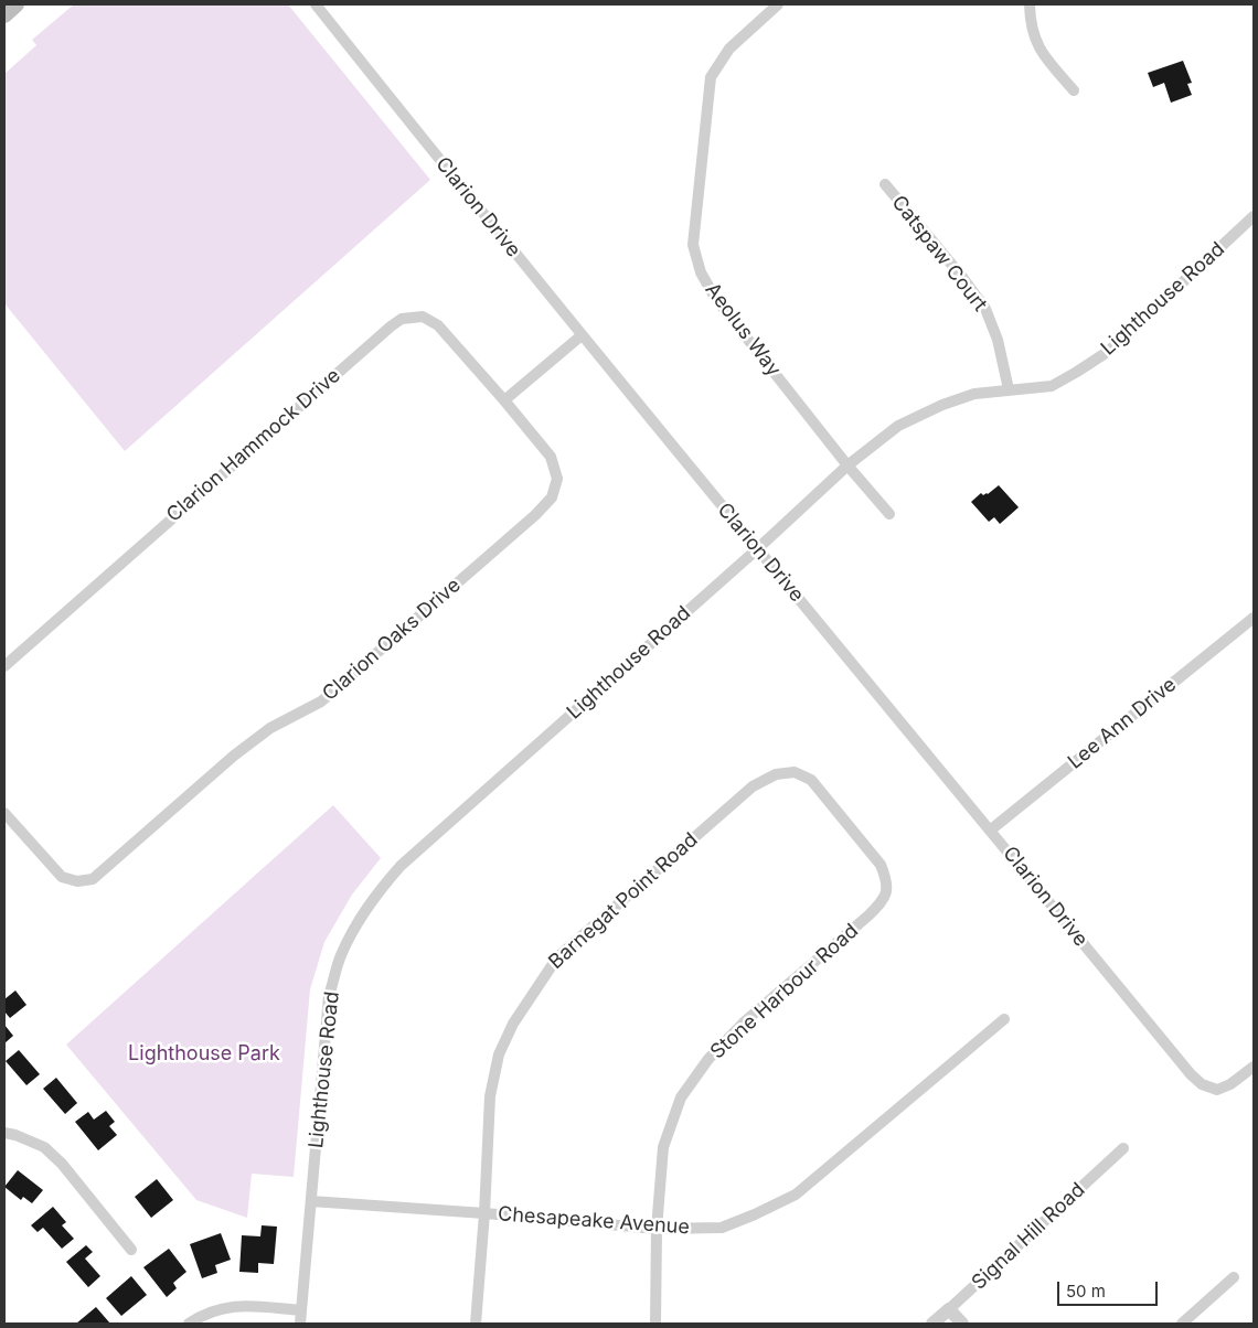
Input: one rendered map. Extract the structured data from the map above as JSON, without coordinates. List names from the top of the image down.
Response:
{
  "streets": {
    "street": [
      "Clarion Drive",
      "Catspaw Court",
      "Lighthouse Road",
      "Aeolus Way",
      "Clarion Hammock Drive",
      "Clarion Oaks Drive",
      "Lee Ann Drive",
      "Barnegat Point Road",
      "Stone Harbour Road",
      "Chesapeake Avenue",
      "Signal Hill Road"
    ]
  },
  "crossings": [
    ["Clarion Drive", "Lighthouse Road"],
    ["Clarion Drive", "Lee Ann Drive"],
    ["Catspaw Court", "Lighthouse Road"],
    ["Lighthouse Road", "Aeolus Way"],
    ["Lighthouse Road", "Chesapeake Avenue"],
    ["Clarion Hammock Drive", "Clarion Oaks Drive"],
    ["Barnegat Point Road", "Stone Harbour Road"],
    ["Barnegat Point Road", "Chesapeake Avenue"],
    ["Stone Harbour Road", "Chesapeake Avenue"]
  ],
  "parks": ["Lighthouse Park"],
  "scale_bar": "50 m"
}
